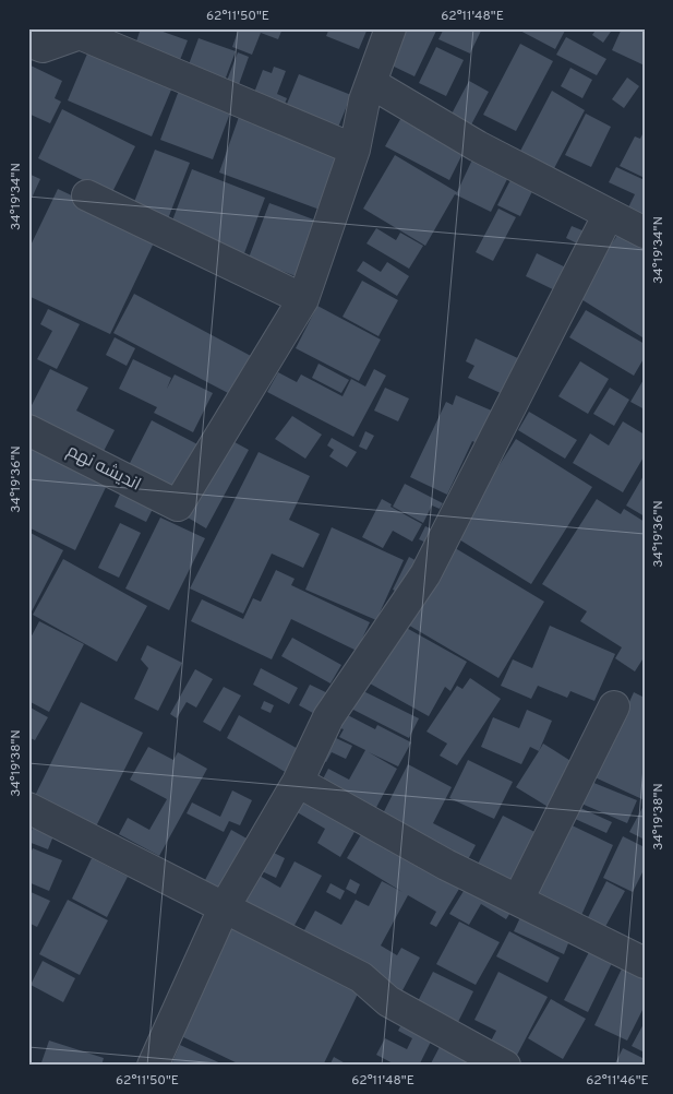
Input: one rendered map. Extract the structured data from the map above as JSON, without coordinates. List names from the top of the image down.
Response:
{
  "streets": {
    "street": ["اندیشه نهم"]
  },
  "coordinates": [
    "62°11'50\"E",
    "62°11'48\"E",
    "34°19'34\"N",
    "34°19'36\"N",
    "34°19'38\"N",
    "62°11'46\"E"
  ]
}
